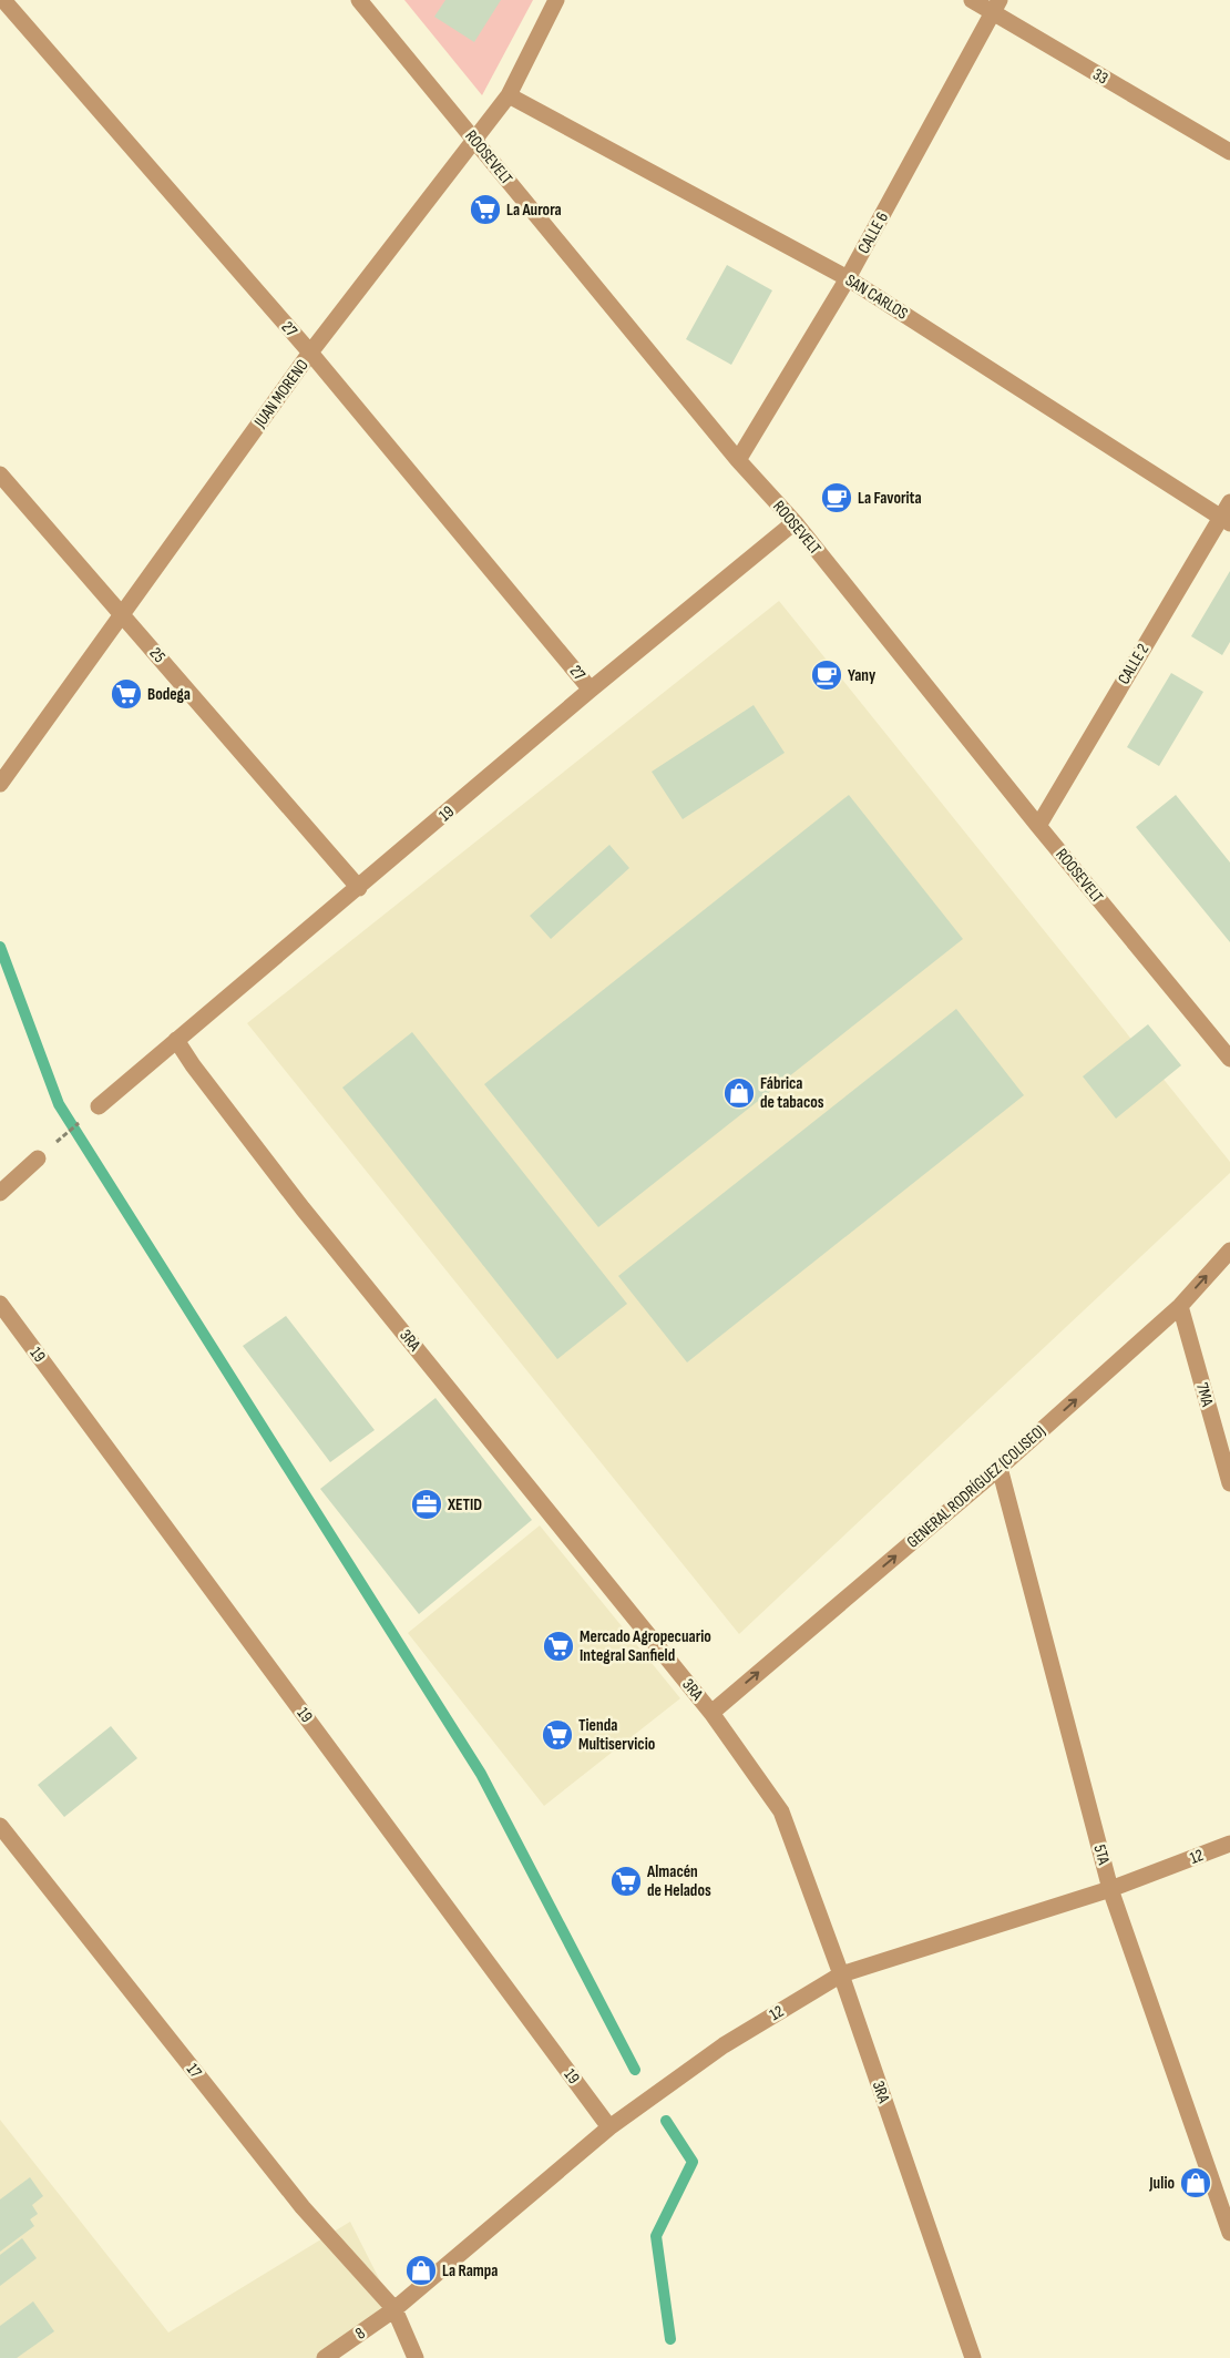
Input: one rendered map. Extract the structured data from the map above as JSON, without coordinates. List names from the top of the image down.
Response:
{
  "streets": {
    "street": [
      "33",
      "ROOSEVELT",
      "CALLE 6",
      "SAN CARLOS",
      "27",
      "JUAN MORENO",
      "25",
      "CALLE 2",
      "19",
      "3RA",
      "7MA",
      "GENERAL RODRÍGUEZ (COLISEO)",
      "5TA",
      "12",
      "17",
      "8"
    ]
  },
  "crossings": [
    ["33", "CALLE 6"],
    ["ROOSEVELT", "CALLE 6"],
    ["ROOSEVELT", "JUAN MORENO"],
    ["ROOSEVELT", "CALLE 2"],
    ["ROOSEVELT", "19"],
    ["CALLE 6", "SAN CARLOS"],
    ["SAN CARLOS", "JUAN MORENO"],
    ["SAN CARLOS", "CALLE 2"],
    ["27", "JUAN MORENO"],
    ["27", "19"],
    ["JUAN MORENO", "25"],
    ["25", "19"],
    ["19", "3RA"],
    ["19", "12"],
    ["3RA", "GENERAL RODRÍGUEZ (COLISEO)"],
    ["3RA", "12"],
    ["7MA", "GENERAL RODRÍGUEZ (COLISEO)"],
    ["GENERAL RODRÍGUEZ (COLISEO)", "5TA"],
    ["5TA", "12"],
    ["12", "17"],
    ["12", "8"],
    ["17", "8"]
  ],
  "one_way": ["GENERAL RODRÍGUEZ (COLISEO)"],
  "places": {
    "supermarket": [
      "La Aurora",
      "Bodega",
      "Mercado Agropecuario Integral Sanfield",
      "Tienda Multiservicio",
      "Almacén de Helados"
    ],
    "cafe": ["La Favorita", "Yany"],
    "shop": ["Fábrica de tabacos", "Julio", "La Rampa"],
    "office": ["XETID"]
  }
}
